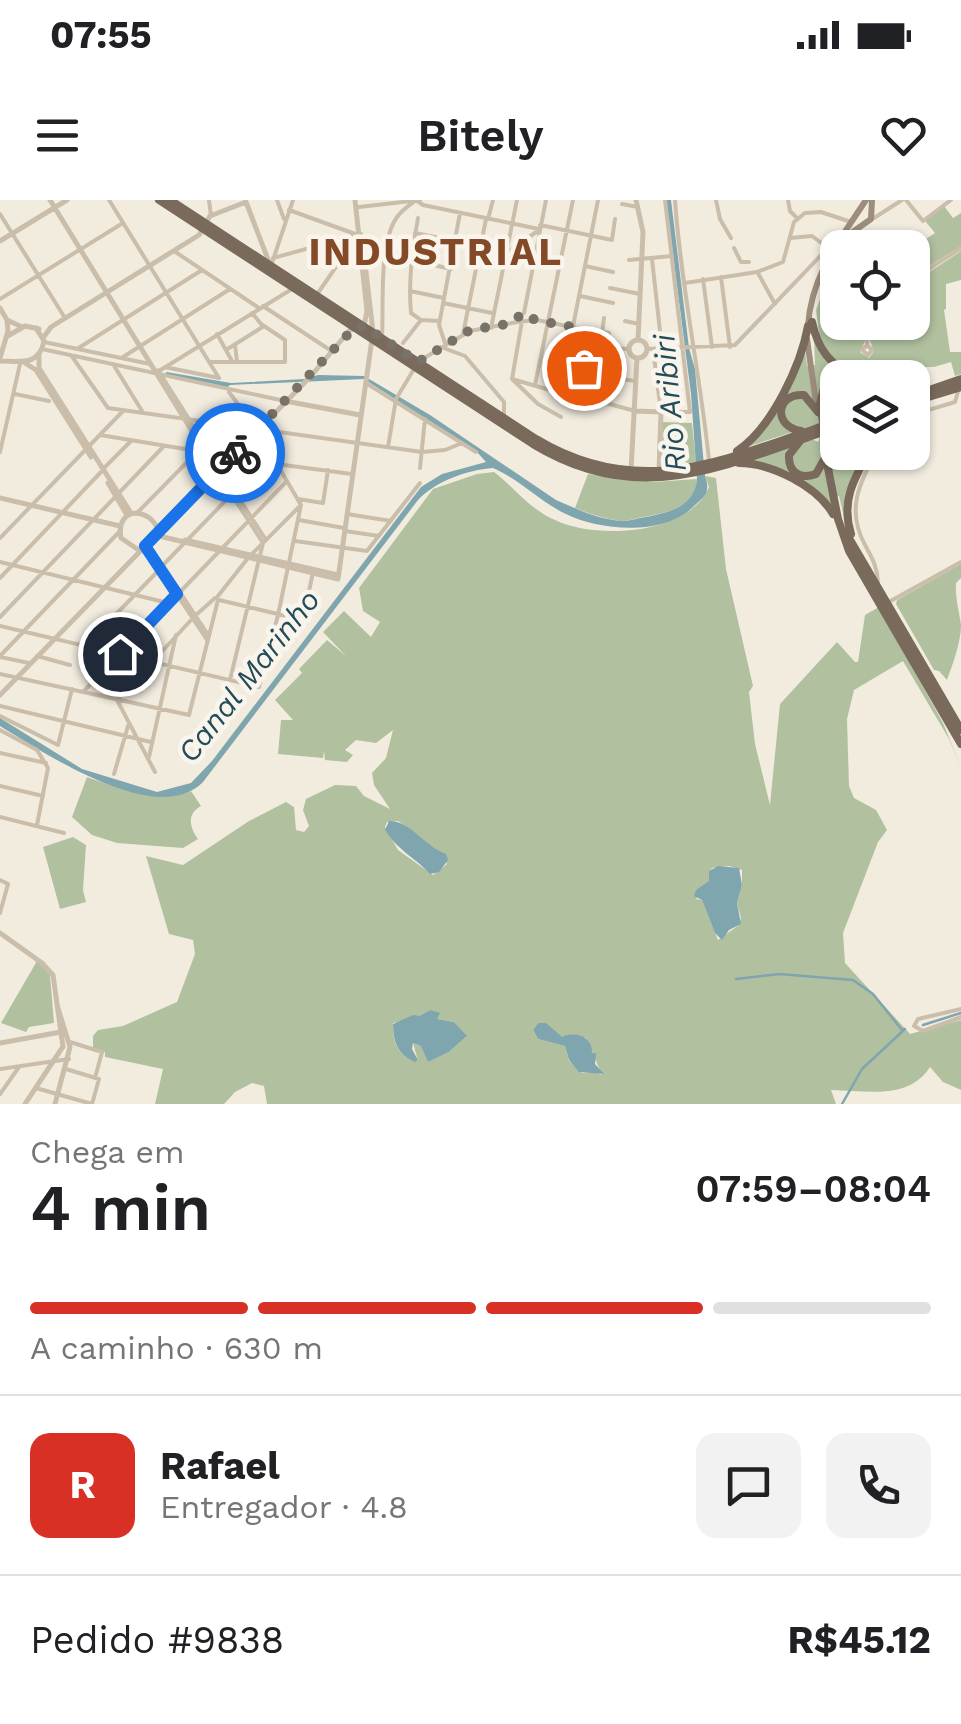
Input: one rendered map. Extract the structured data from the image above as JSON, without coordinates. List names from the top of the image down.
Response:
{
  "districts": ["INDUSTRIAL"],
  "water": ["Rio Aribiri", "Canal Marinho"],
  "page": {
    "status": "07:55",
    "header": "Bitely",
    "heading": ["4 min", "Chega em", "07:59–08:04"],
    "panel": [
      "Rafael",
      "Entregador · 4.8",
      "Pedido #9838",
      "R$45.12"
    ],
    "bar": "A caminho · 630 m",
    "round": "R"
  }
}
